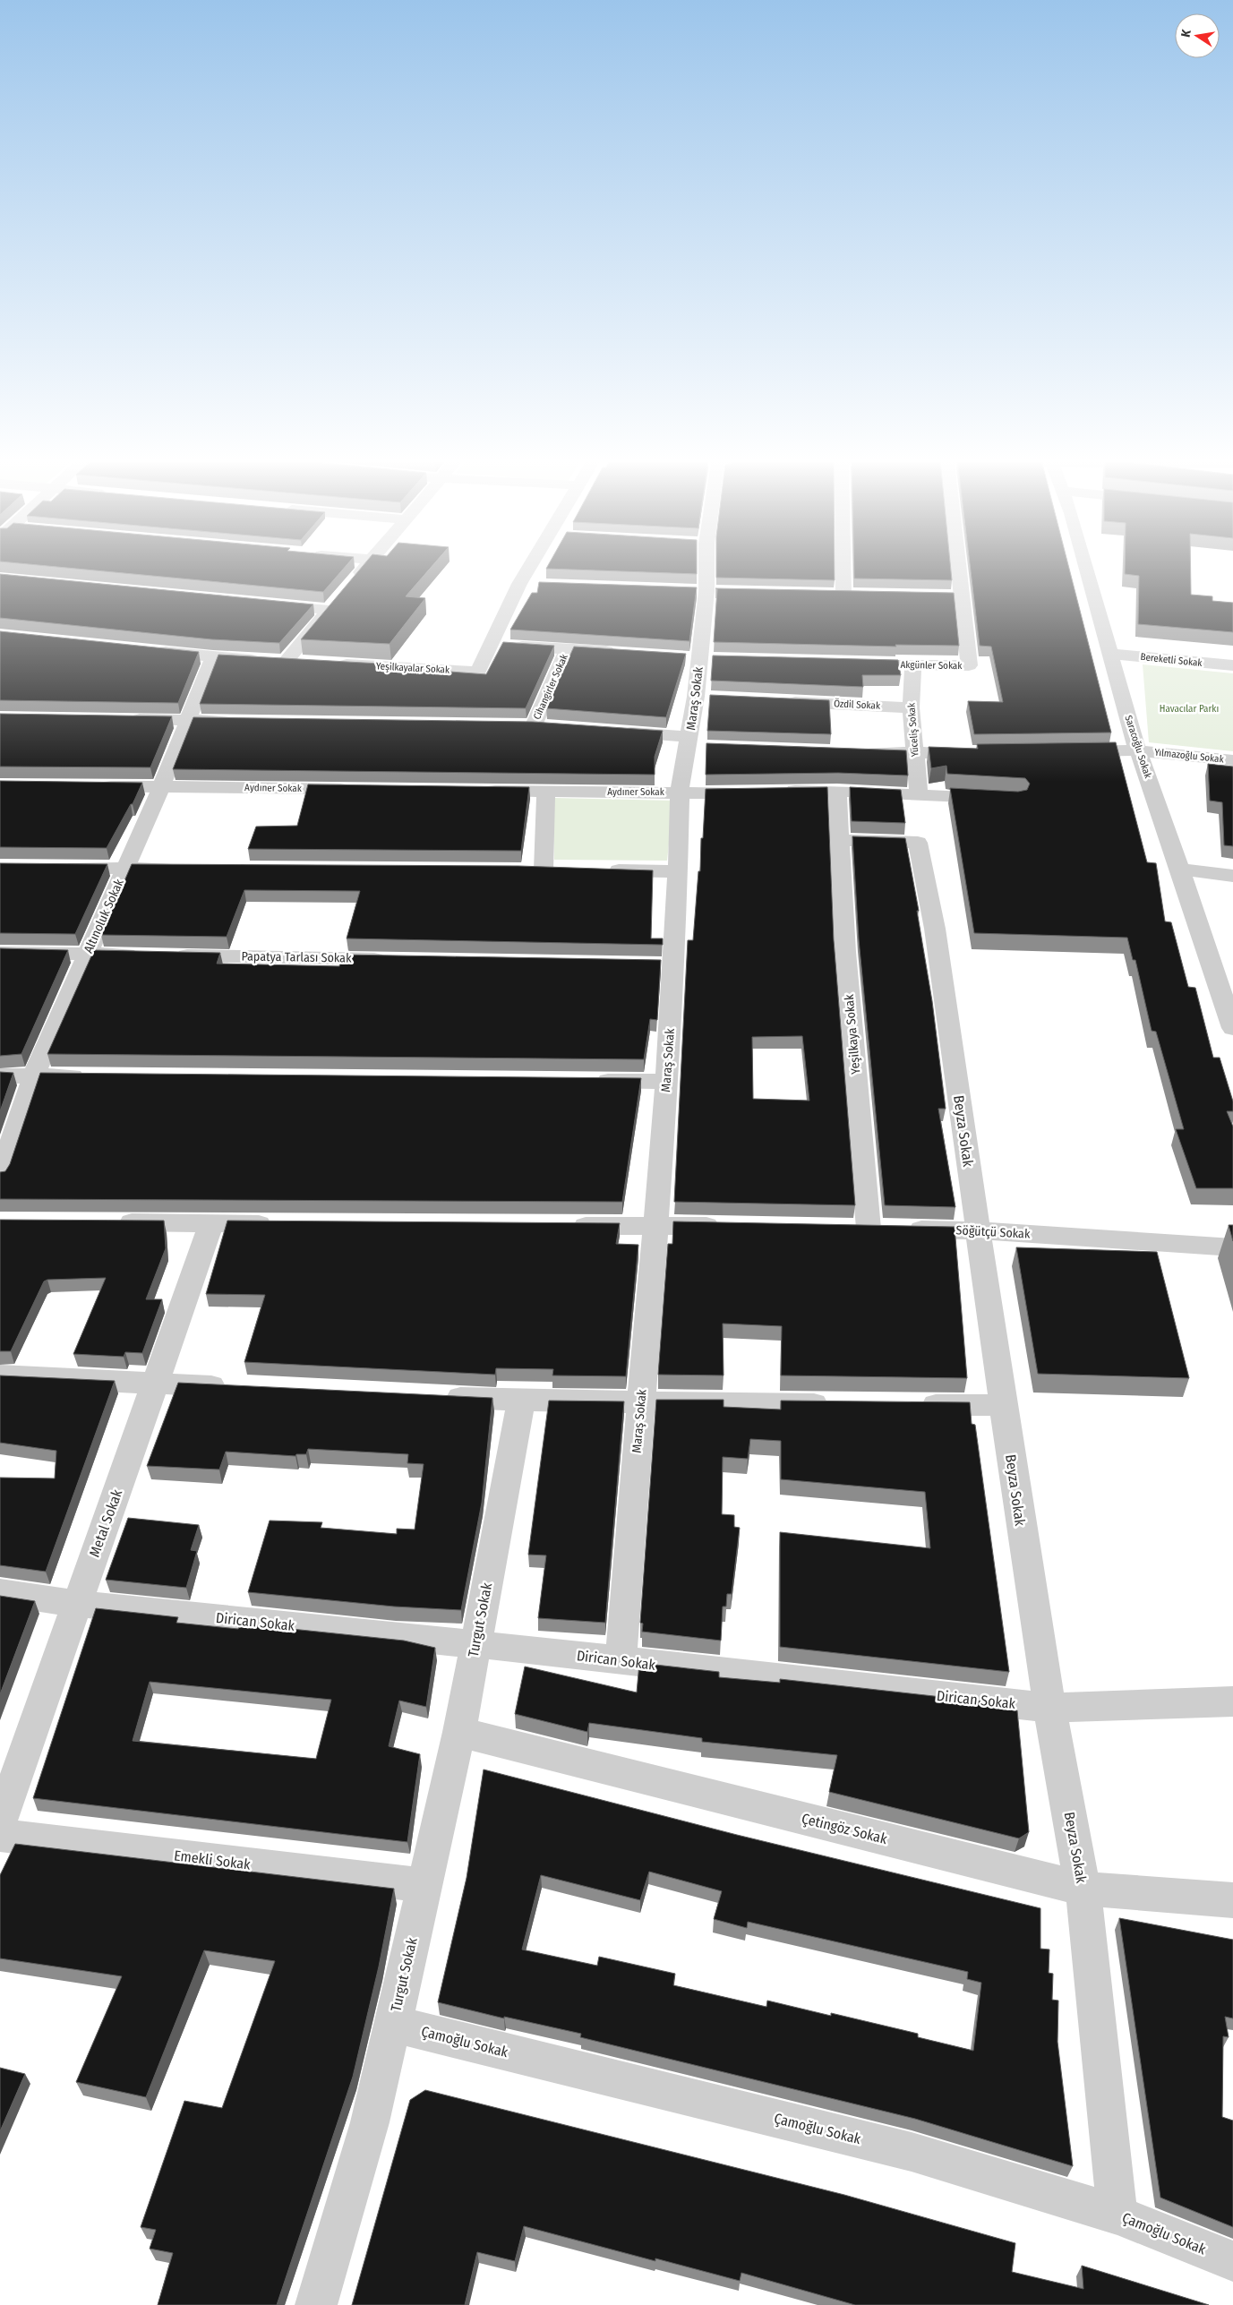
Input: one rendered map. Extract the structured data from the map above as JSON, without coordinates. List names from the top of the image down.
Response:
{
  "streets": {
    "street": [
      "Bereketli Sokak",
      "Akgünler Sokak",
      "Yeşilkayalar Sokak",
      "Cihangirler Sokak",
      "Maraş Sokak",
      "Özdil Sokak",
      "Yüceliş Sokak",
      "Saracoğlu Sokak",
      "Yılmazoğlu Sokak",
      "Aydıner Sokak",
      "Altınoluk Sokak",
      "Papatya Tarlası Sokak",
      "Yeşilkaya Sokak",
      "Beyza Sokak",
      "Söğütçü Sokak",
      "Metal Sokak",
      "Turgut Sokak",
      "Dirican Sokak",
      "Çetingöz Sokak",
      "Emekli Sokak",
      "Çamoğlu Sokak"
    ]
  },
  "crossings": [
    ["Bereketli Sokak", "Saracoğlu Sokak"],
    ["Akgünler Sokak", "Yüceliş Sokak"],
    ["Maraş Sokak", "Aydıner Sokak"],
    ["Maraş Sokak", "Dirican Sokak"],
    ["Özdil Sokak", "Yüceliş Sokak"],
    ["Yüceliş Sokak", "Aydıner Sokak"],
    ["Saracoğlu Sokak", "Yılmazoğlu Sokak"],
    ["Aydıner Sokak", "Altınoluk Sokak"],
    ["Aydıner Sokak", "Yeşilkaya Sokak"],
    ["Altınoluk Sokak", "Papatya Tarlası Sokak"],
    ["Yeşilkaya Sokak", "Beyza Sokak"],
    ["Yeşilkaya Sokak", "Söğütçü Sokak"],
    ["Beyza Sokak", "Söğütçü Sokak"],
    ["Beyza Sokak", "Dirican Sokak"],
    ["Beyza Sokak", "Çetingöz Sokak"],
    ["Beyza Sokak", "Çamoğlu Sokak"],
    ["Metal Sokak", "Dirican Sokak"],
    ["Turgut Sokak", "Dirican Sokak"],
    ["Turgut Sokak", "Çetingöz Sokak"],
    ["Turgut Sokak", "Emekli Sokak"],
    ["Turgut Sokak", "Çamoğlu Sokak"]
  ],
  "parks": ["Havacılar Parkı"],
  "north": "left"
}
